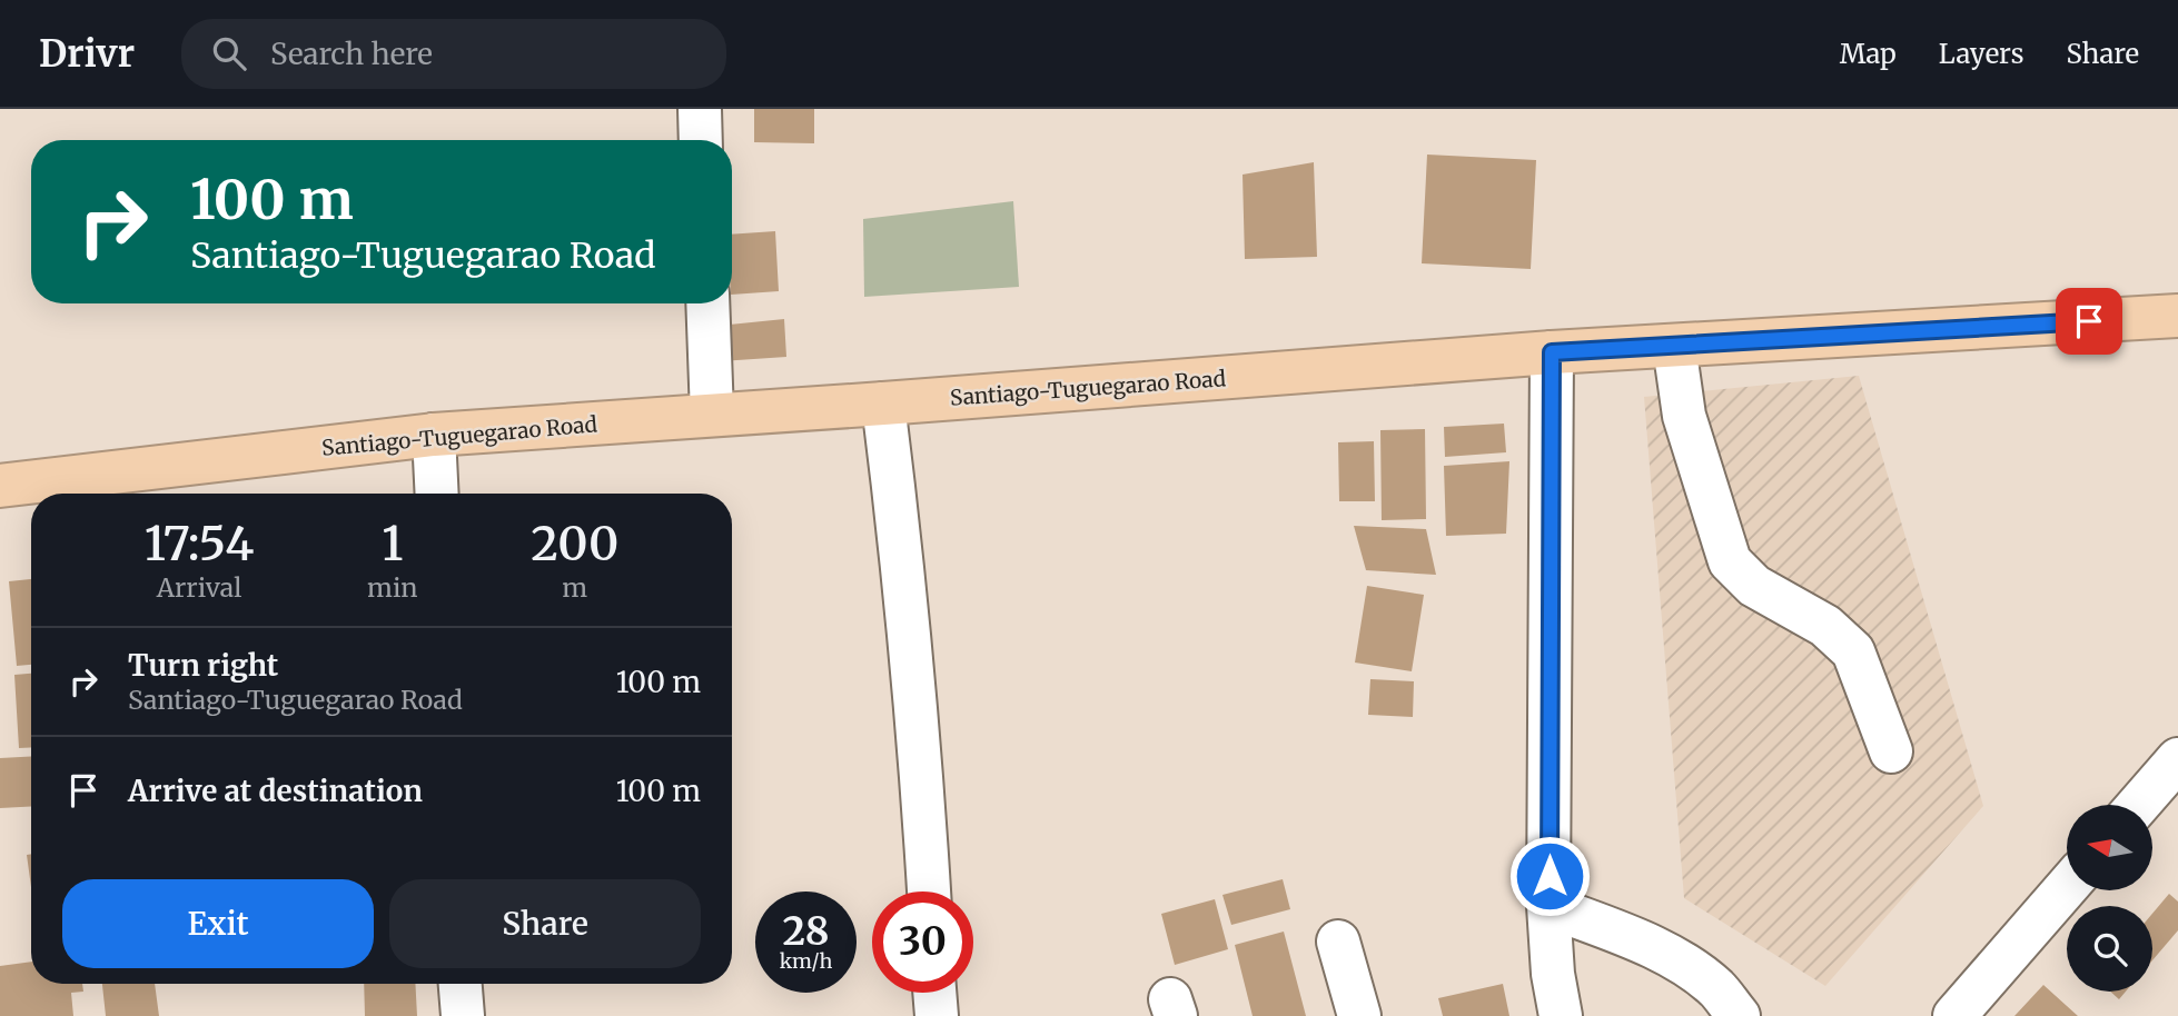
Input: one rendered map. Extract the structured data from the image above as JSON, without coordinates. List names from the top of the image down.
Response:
{
  "streets": {
    "highway": ["Santiago-Tuguegarao Road"]
  },
  "north": "left",
  "page": {
    "header": "Drivr",
    "search": "Search here",
    "nav": ["Map", "Layers", "Share"],
    "turn": ["100 m", "Santiago-Tuguegarao Road"],
    "eta": [
      "17:54",
      "Arrival",
      "1",
      "min",
      "200",
      "m"
    ],
    "list": [
      {
        "name": "Turn right",
        "note": "Santiago-Tuguegarao Road",
        "value": "100 m"
      },
      {
        "name": "Arrive at destination",
        "value": "100 m"
      }
    ],
    "buttons": ["Exit", "Share"],
    "speed": "28 km/h",
    "limit": "30"
  }
}
